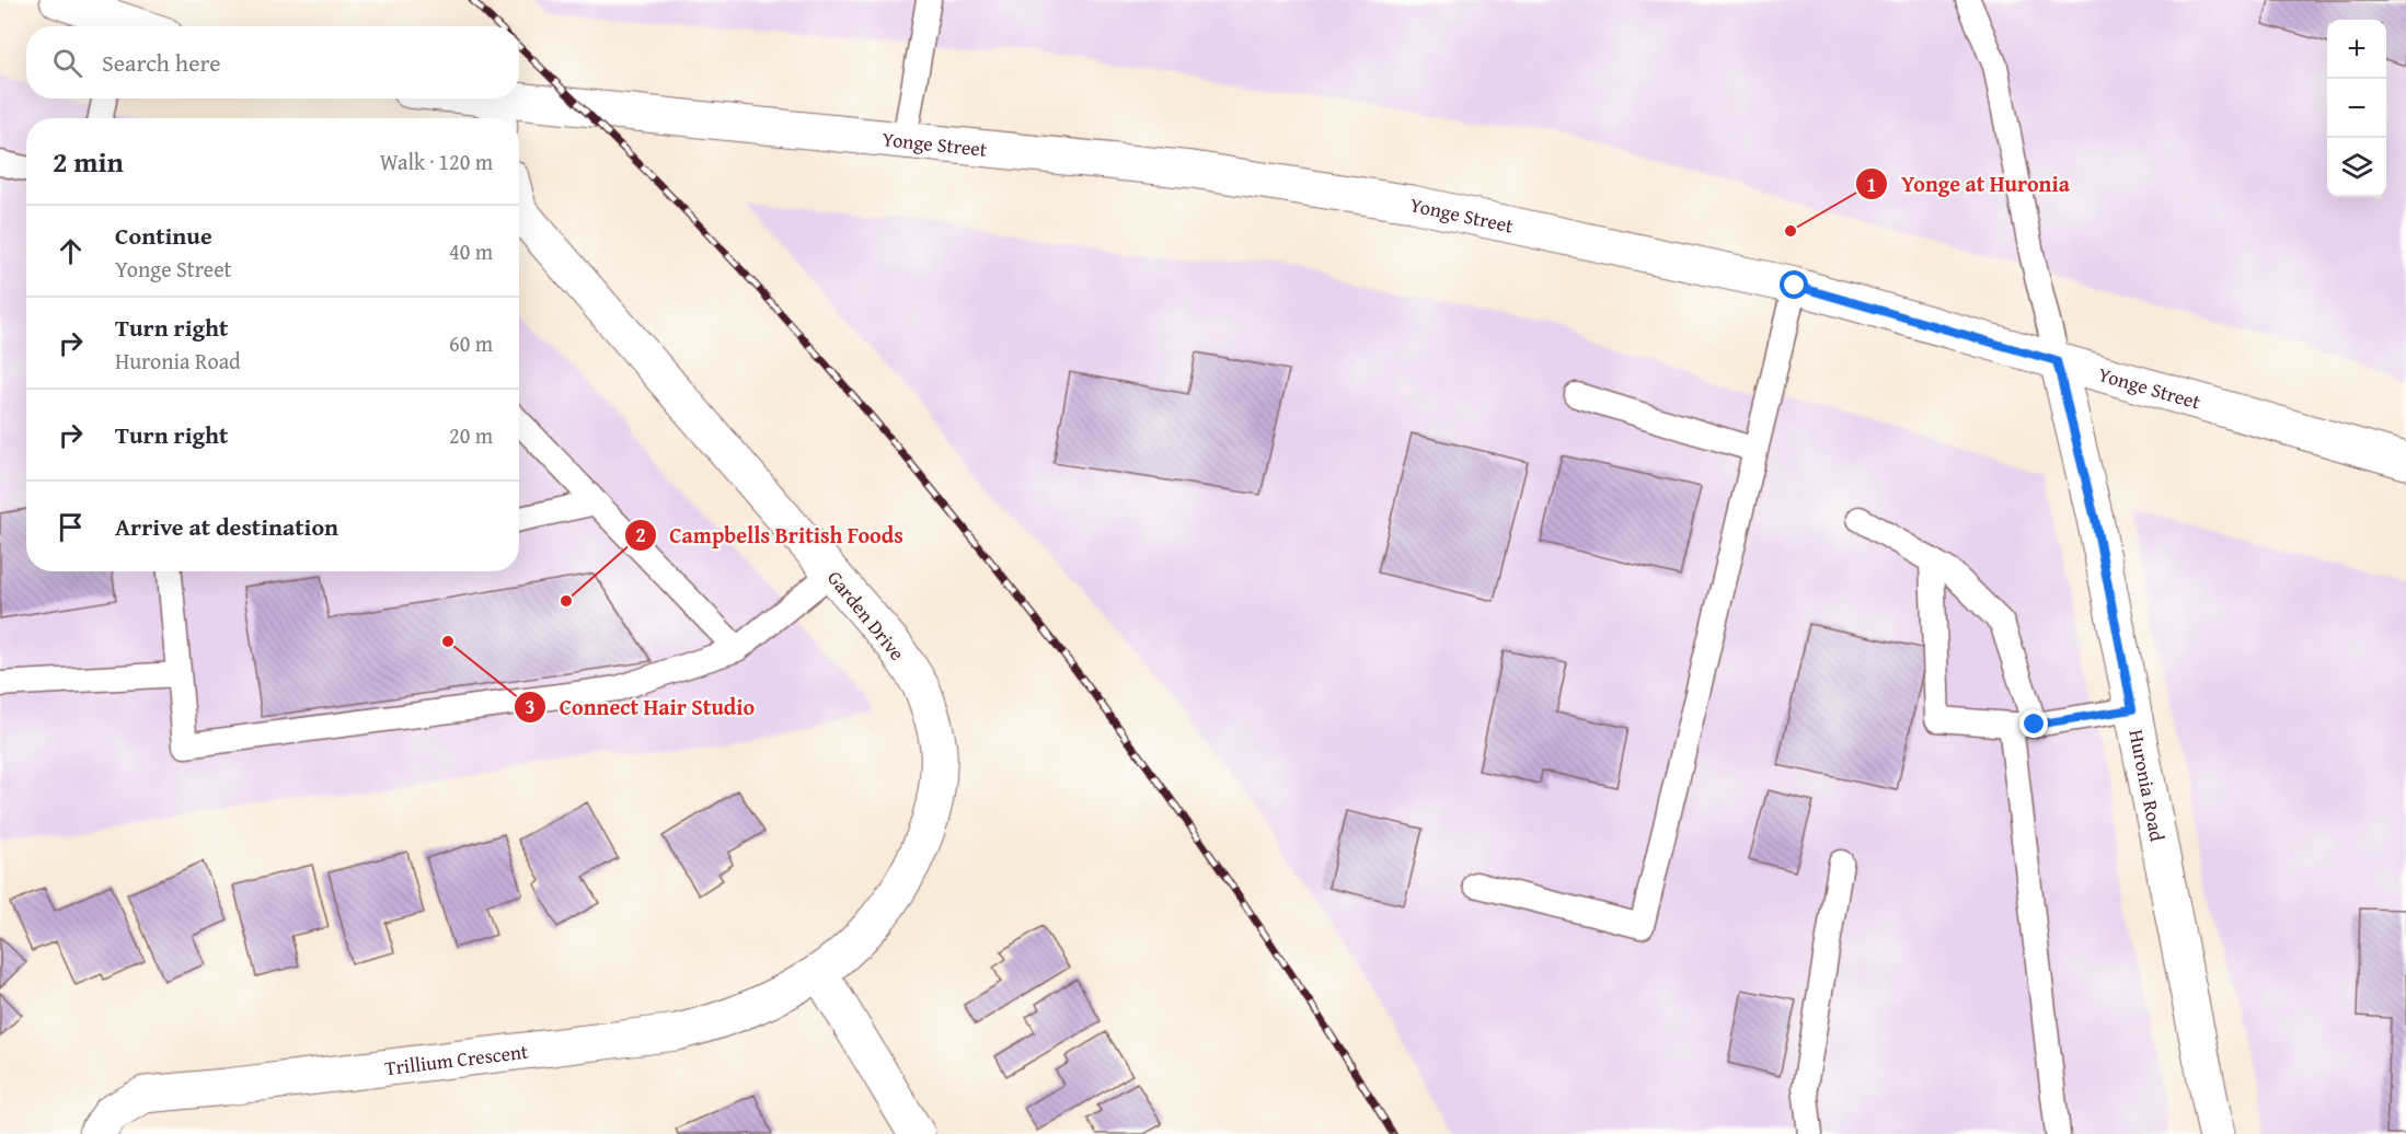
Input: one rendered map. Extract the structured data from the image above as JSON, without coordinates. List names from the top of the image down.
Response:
{
  "streets": {
    "main road": [
      "Yonge Street",
      "Garden Drive",
      "Huronia Road",
      "Trillium Crescent"
    ]
  },
  "crossings": [
    ["Yonge Street", "Huronia Road"],
    ["Garden Drive", "Trillium Crescent"]
  ],
  "places": ["Yonge at Huronia", "Campbells British Foods", "Connect Hair Studio"],
  "page": {
    "map_buttons": ["+", "−"],
    "search": "Search here",
    "heading": ["2 min", "Walk · 120 m"],
    "list": [
      ["Continue", "Yonge Street", "40 m"],
      ["Turn right", "Huronia Road", "60 m"],
      ["Turn right", "20 m"],
      "Arrive at destination"
    ]
  }
}
